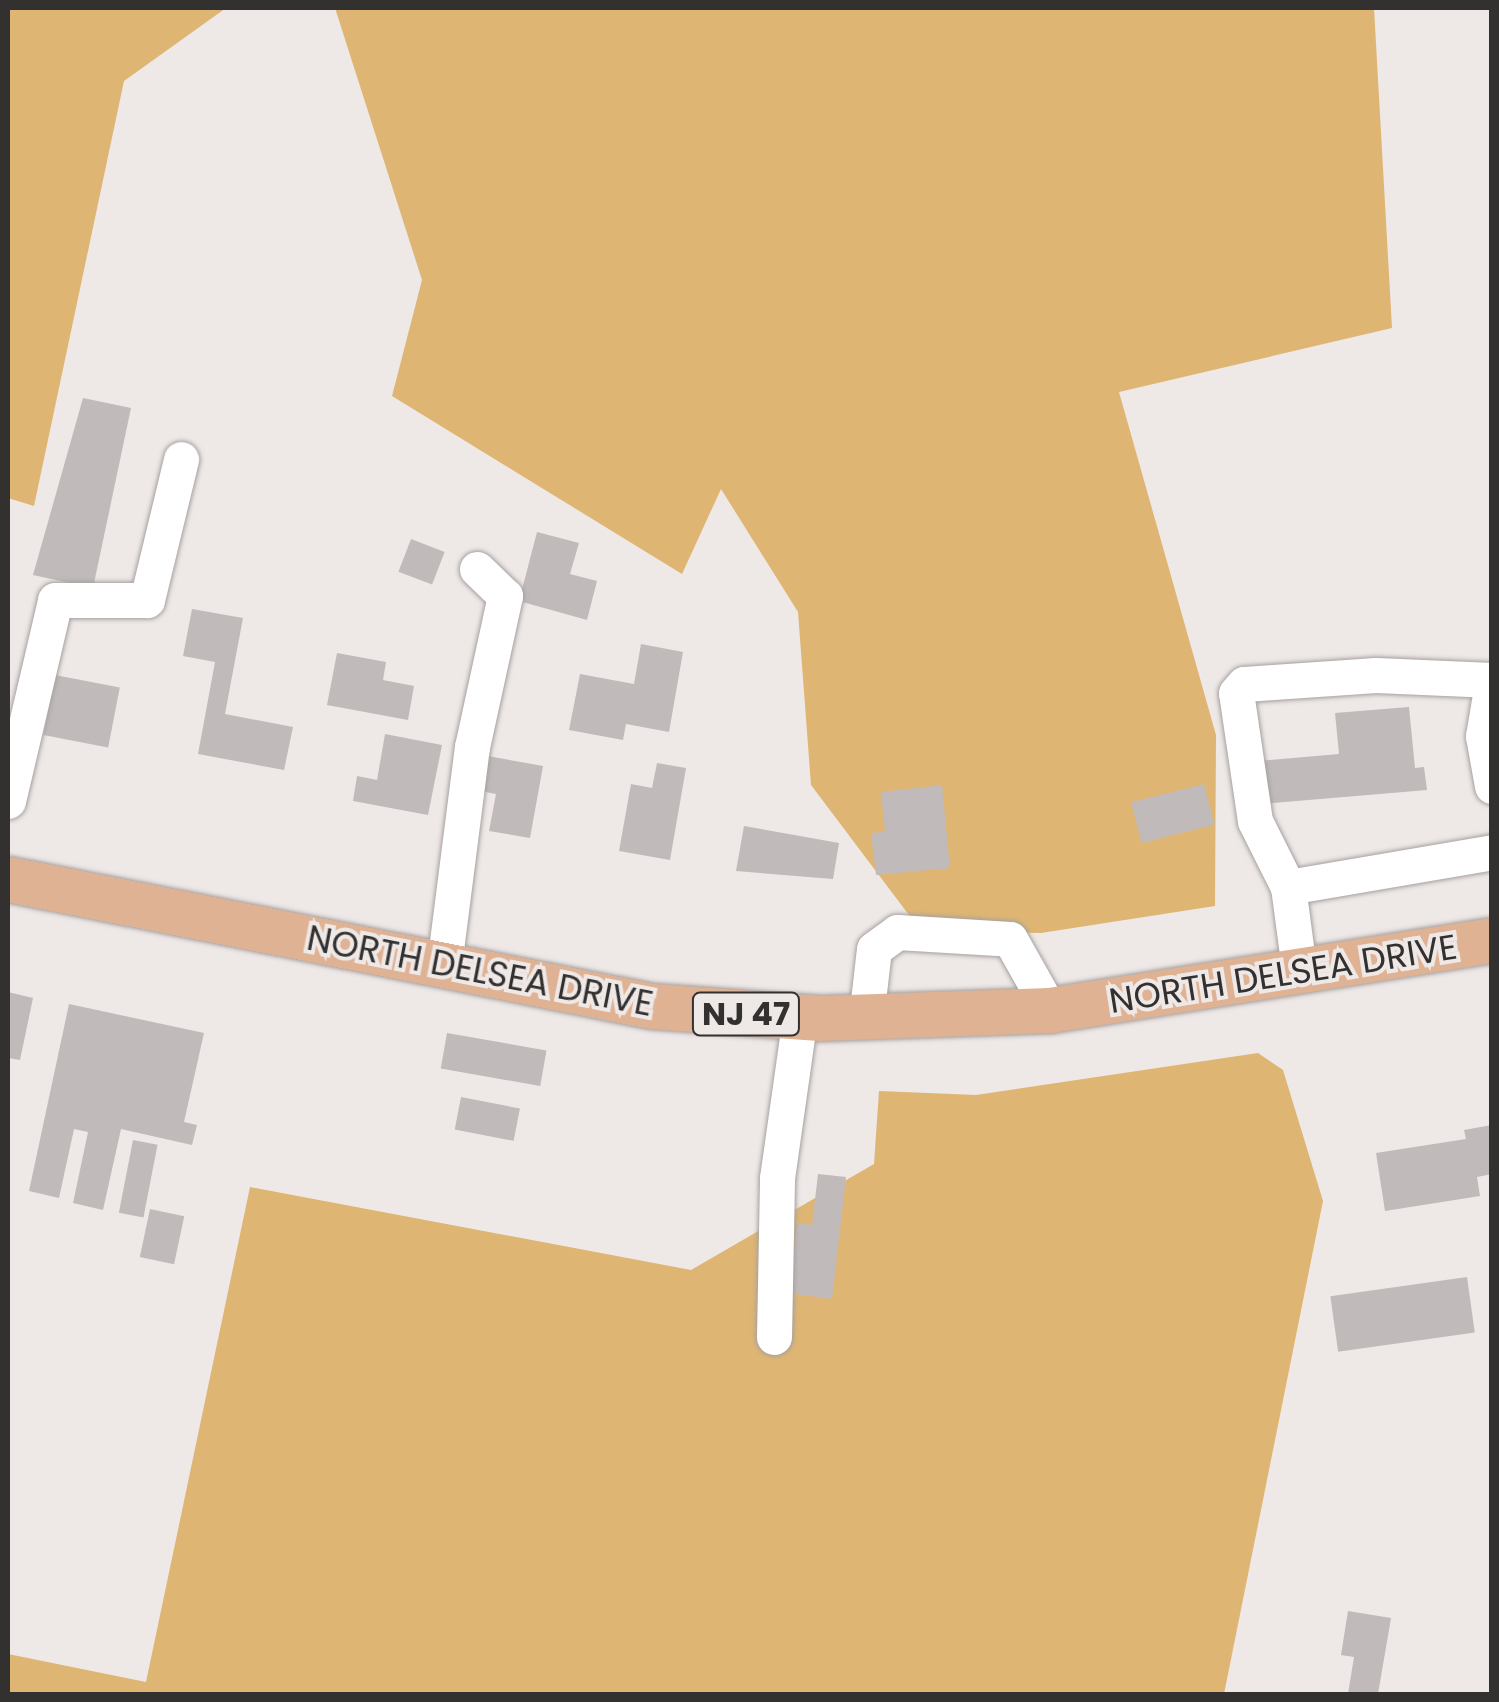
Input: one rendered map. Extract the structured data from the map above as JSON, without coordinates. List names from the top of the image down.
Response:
{
  "streets": {
    "main road": ["NORTH DELSEA DRIVE", "NJ 47"]
  }
}
